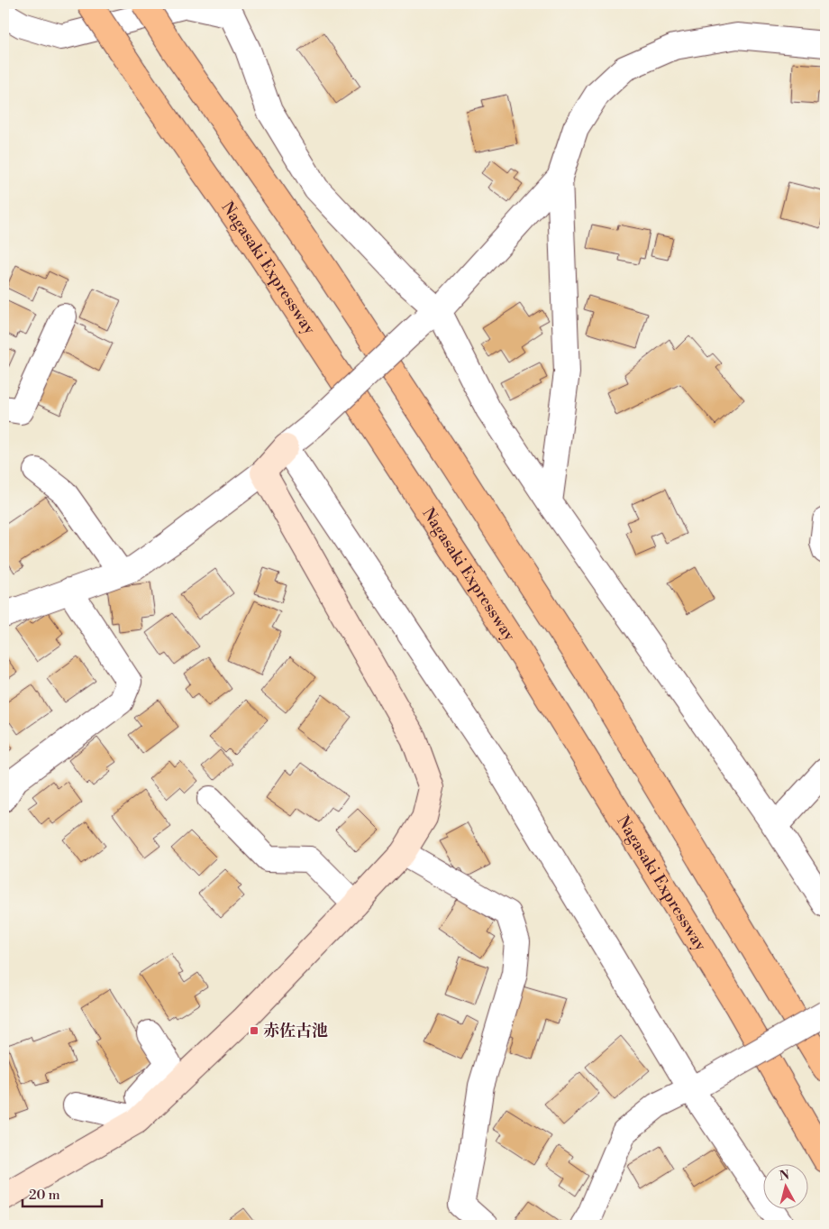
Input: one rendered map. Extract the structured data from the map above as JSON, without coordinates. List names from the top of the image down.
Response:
{
  "streets": {
    "highway": ["Nagasaki Expressway"]
  },
  "places": {
    "transit": ["赤佐古池"]
  },
  "scale_bar": "20 m",
  "north": "top"
}
